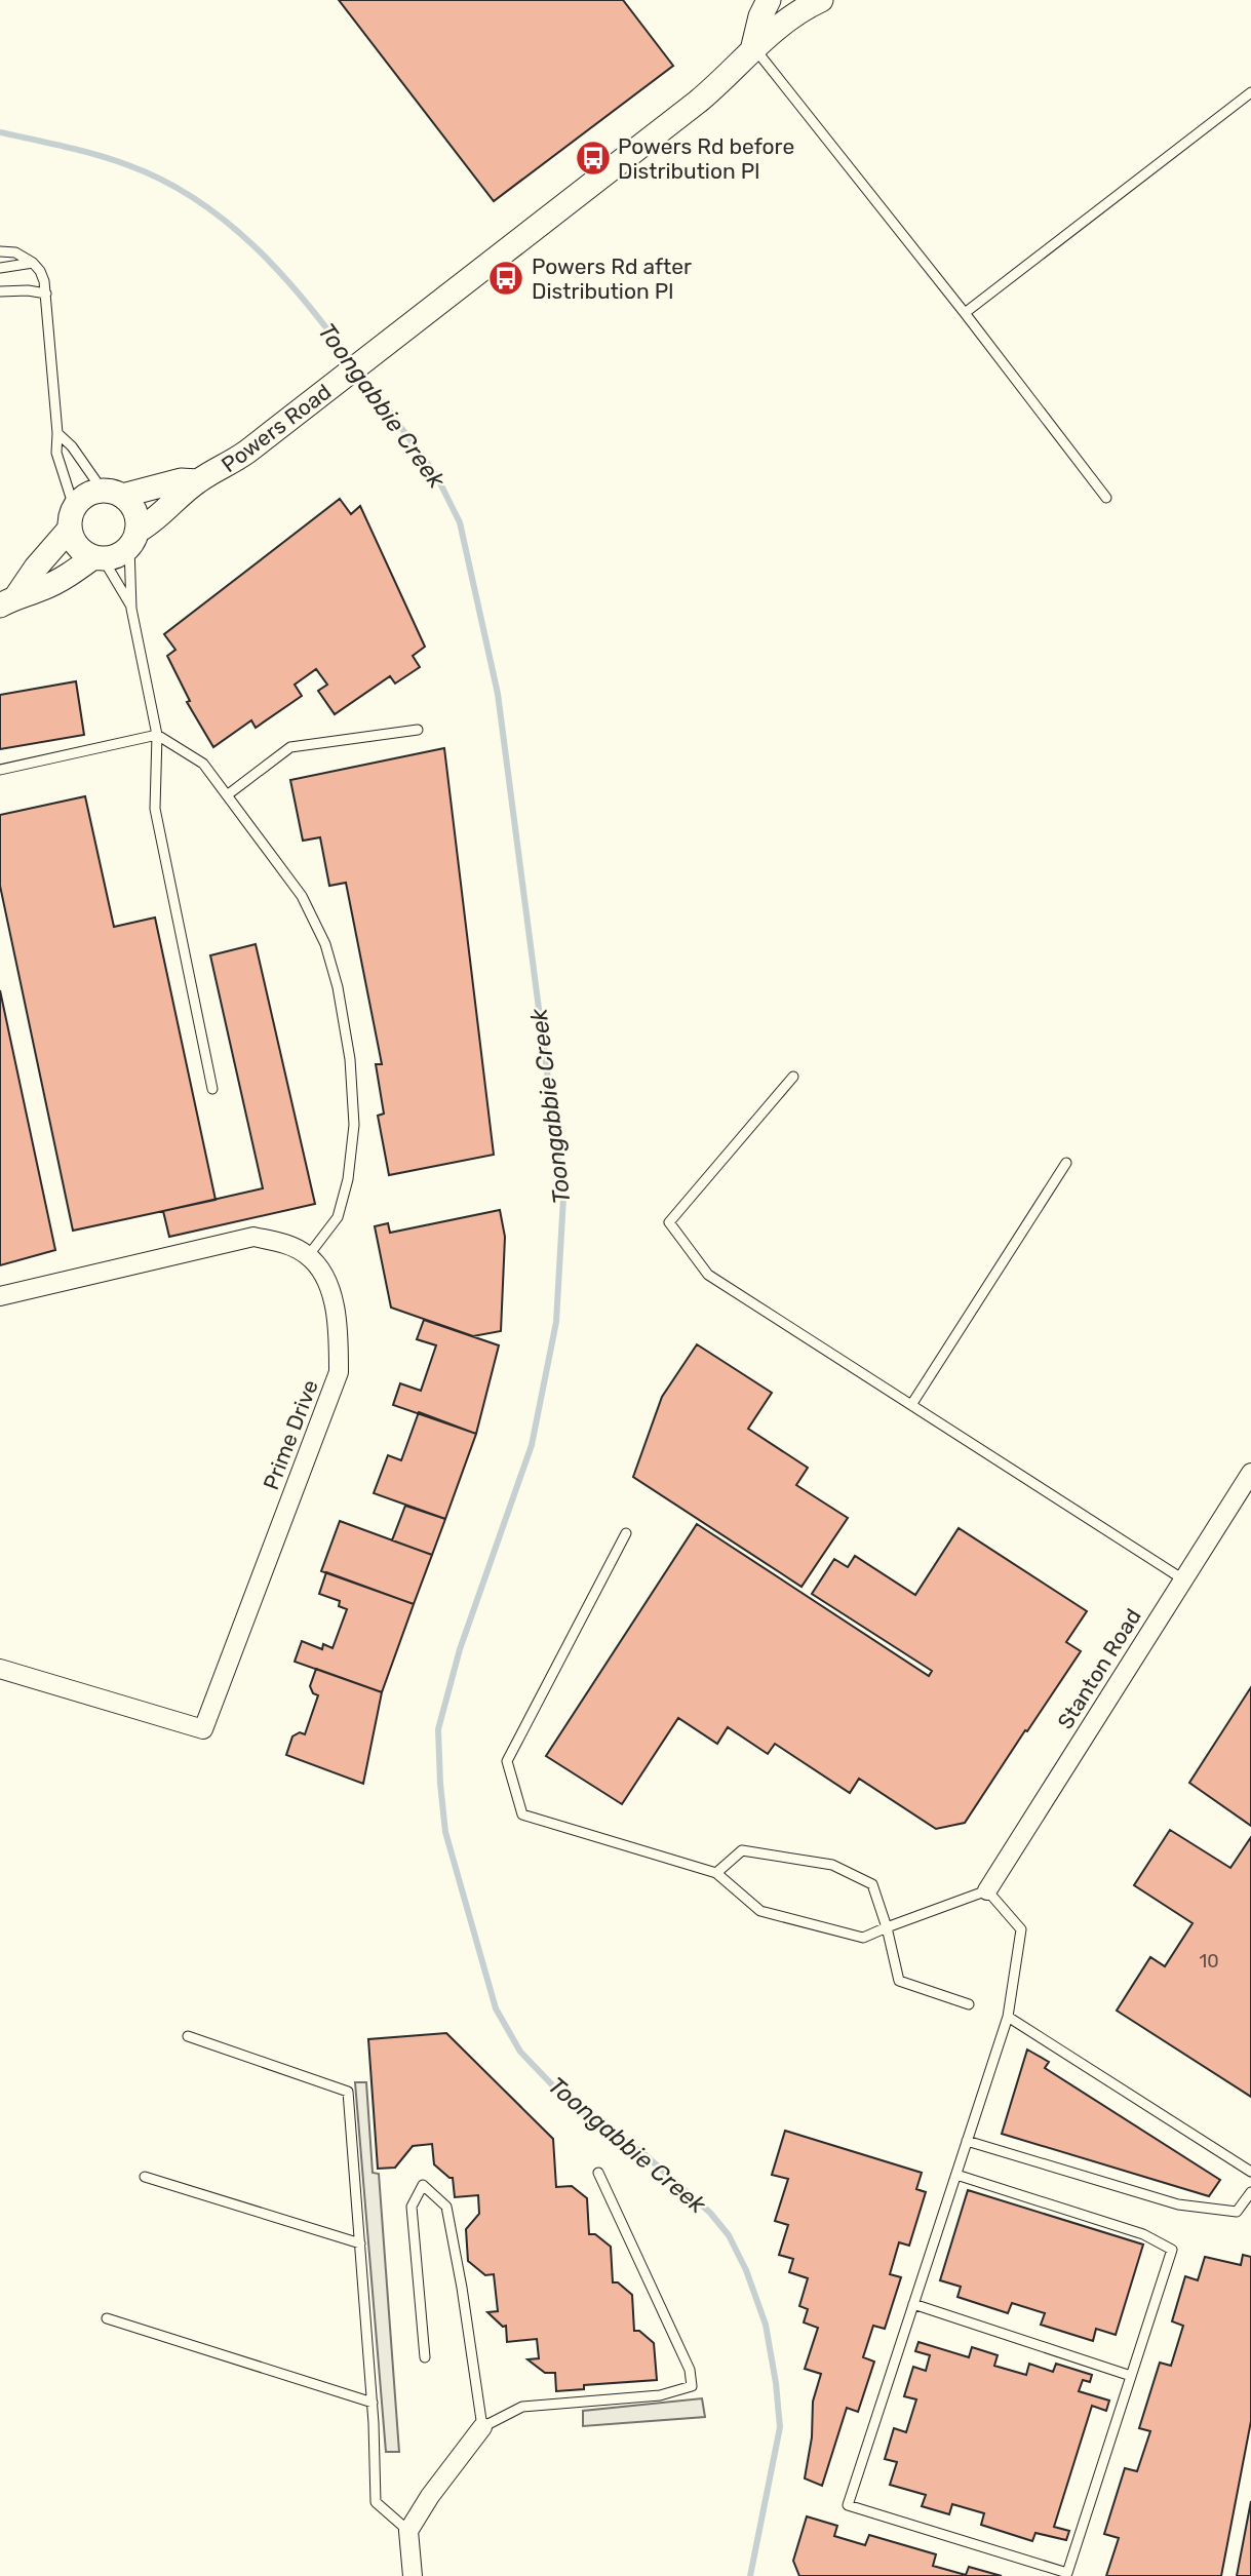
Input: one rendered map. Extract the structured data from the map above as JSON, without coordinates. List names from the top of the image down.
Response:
{
  "streets": {
    "street": ["Powers Road", "Prime Drive", "Stanton Road"]
  },
  "water": ["Toongabbie Creek"],
  "places": {
    "bus stop": ["Powers Rd before Distribution Pl", "Powers Rd after Distribution Pl"]
  },
  "house_numbers": ["10"]
}
